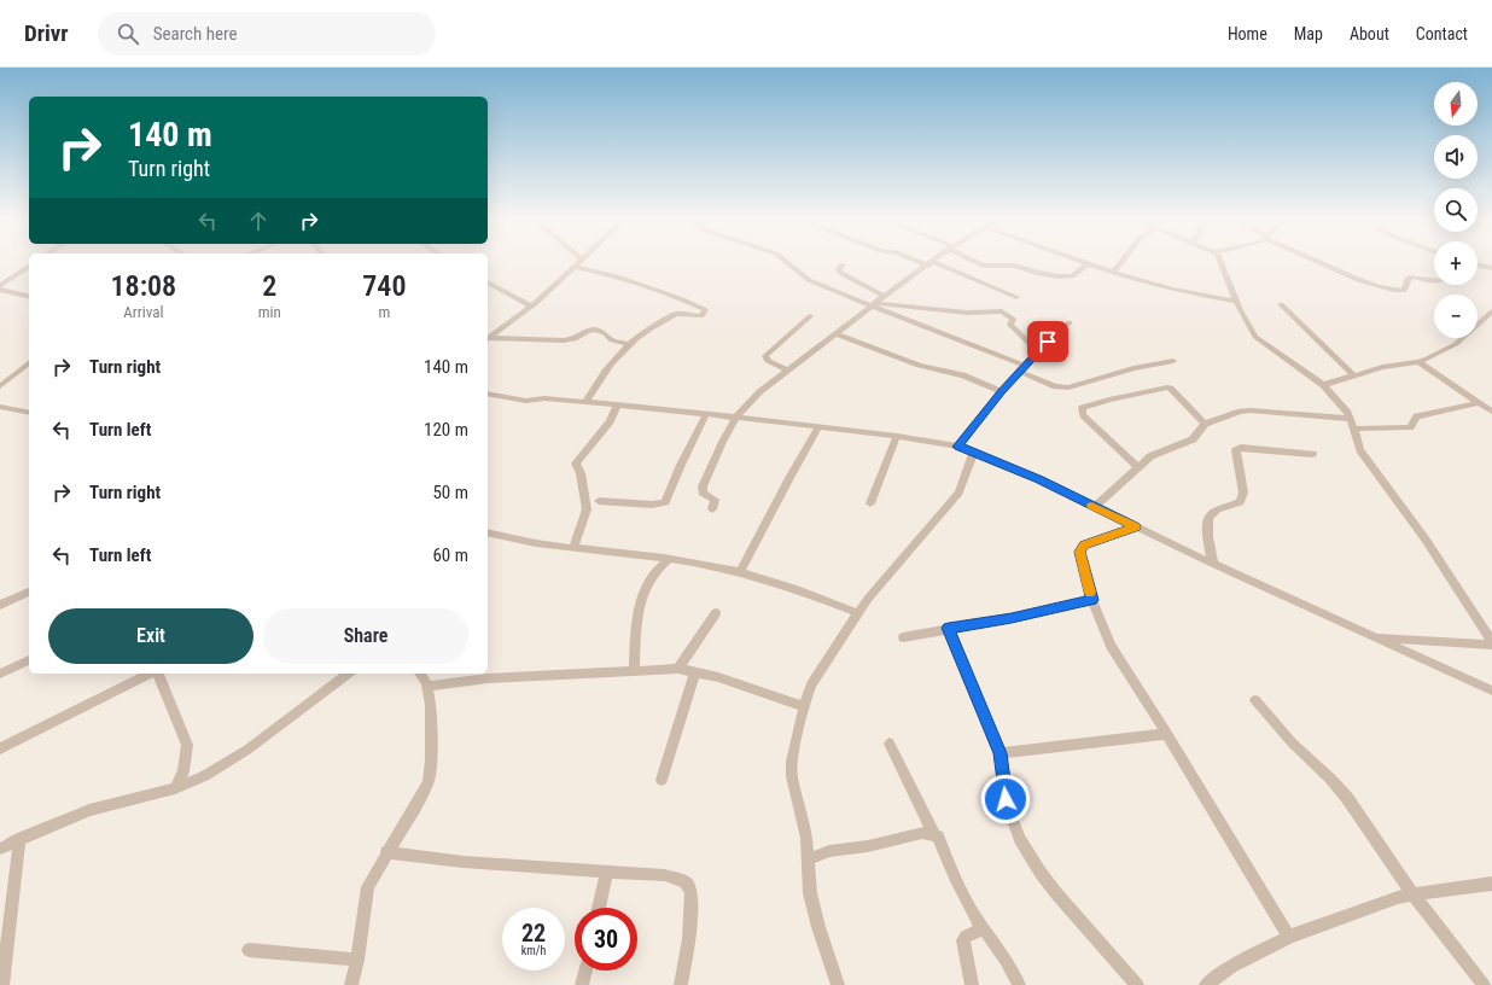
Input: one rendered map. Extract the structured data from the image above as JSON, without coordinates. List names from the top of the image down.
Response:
{
  "north": "bottom",
  "page": {
    "header": "Drivr",
    "search": "Search here",
    "nav": [
      "Home",
      "Map",
      "About",
      "Contact"
    ],
    "map_buttons": ["+", "−"],
    "turn": ["140 m", "Turn right"],
    "eta": [
      "18:08",
      "Arrival",
      "2",
      "min",
      "740",
      "m"
    ],
    "list": [
      {
        "name": "Turn right",
        "value": "140 m"
      },
      {
        "name": "Turn left",
        "value": "120 m"
      },
      {
        "name": "Turn right",
        "value": "50 m"
      },
      {
        "name": "Turn left",
        "value": "60 m"
      }
    ],
    "buttons": ["Exit", "Share"],
    "speed": "22 km/h",
    "limit": "30"
  }
}
